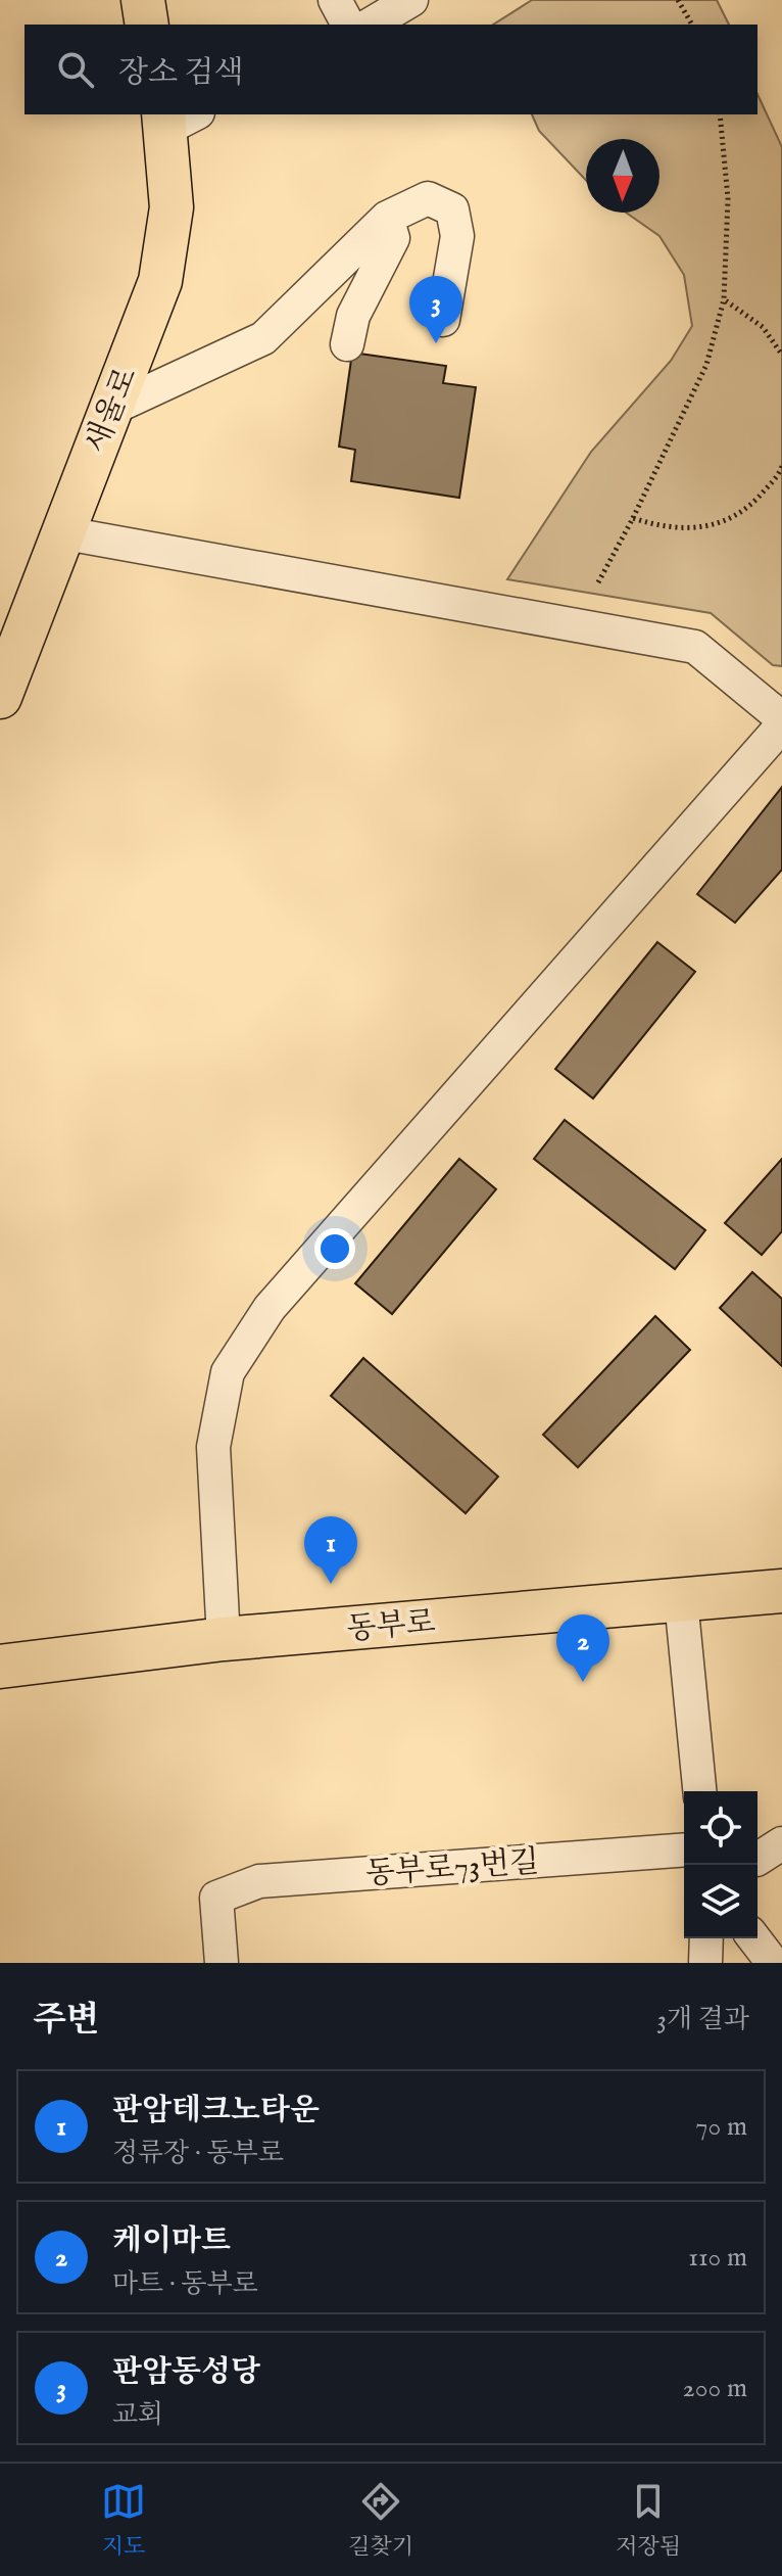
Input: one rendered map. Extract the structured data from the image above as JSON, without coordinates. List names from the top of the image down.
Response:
{
  "streets": {
    "main road": ["새울로", "동부로"],
    "street": ["동부로73번길"]
  },
  "north": "bottom",
  "page": {
    "search": "장소 검색",
    "pins": ["3", "1", "2"],
    "heading": ["주변", "3개 결과"],
    "list": [
      {
        "mark": "1",
        "name": "판암테크노타운",
        "note": "정류장 · 동부로",
        "value": "70 m"
      },
      {
        "mark": "2",
        "name": "케이마트",
        "note": "마트 · 동부로",
        "value": "110 m"
      },
      {
        "mark": "3",
        "name": "판암동성당",
        "note": "교회",
        "value": "200 m"
      }
    ],
    "nav": ["지도", "길찾기", "저장됨"]
  }
}
